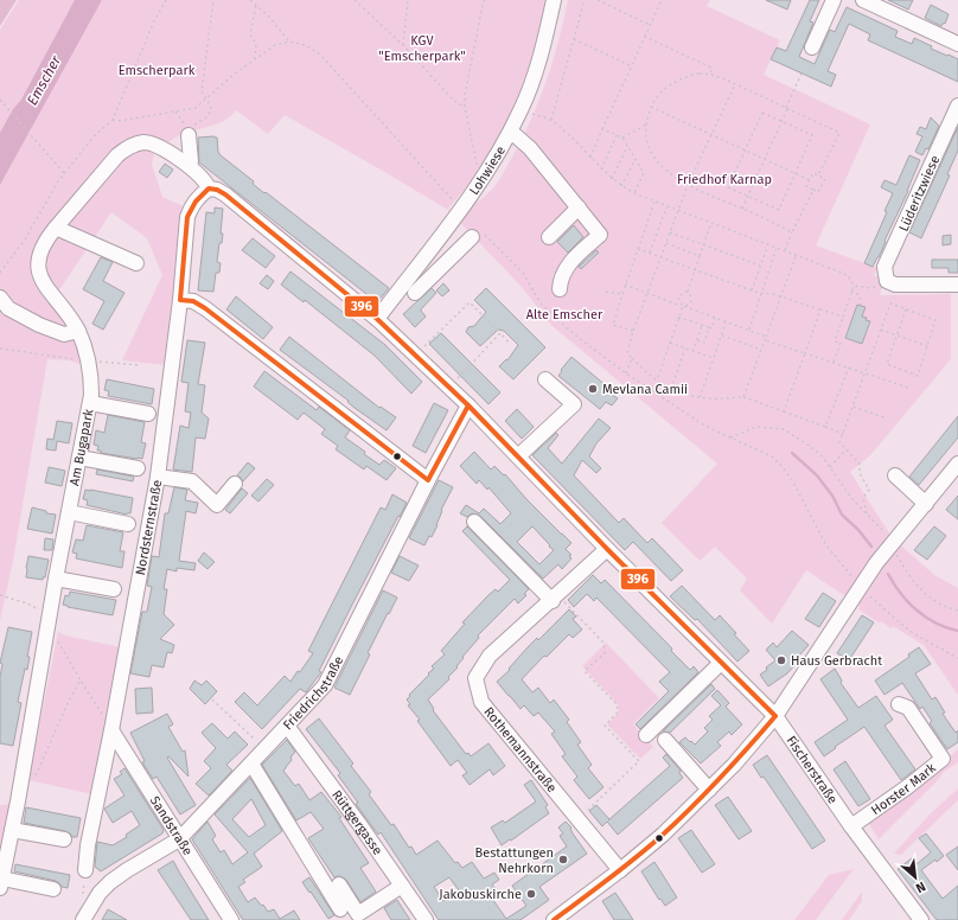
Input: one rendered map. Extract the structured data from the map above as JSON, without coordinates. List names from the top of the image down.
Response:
{
  "streets": {
    "street": [
      "Lohwiese",
      "Lüderitzwiese",
      "Am Bugapark",
      "Nordsternstraße",
      "Friedrichstraße",
      "Rothemannstraße",
      "Fischerstraße",
      "Horster Mark",
      "Rüttgergasse",
      "Sandstraße"
    ]
  },
  "crossings": [
    ["Lohwiese", "Fischerstraße"],
    ["Am Bugapark", "Nordsternstraße"],
    ["Am Bugapark", "Fischerstraße"],
    ["Nordsternstraße", "Fischerstraße"],
    ["Nordsternstraße", "Sandstraße"],
    ["Friedrichstraße", "Fischerstraße"],
    ["Friedrichstraße", "Rüttgergasse"],
    ["Friedrichstraße", "Sandstraße"],
    ["Rothemannstraße", "Fischerstraße"],
    ["Fischerstraße", "Horster Mark"]
  ],
  "water": ["Emscher"],
  "parks": [
    "KGV \"Emscherpark\"",
    "Emscherpark",
    "Friedhof Karnap",
    "Alte Emscher"
  ],
  "places": [
    "Mevlana Camii",
    "Haus Gerbracht",
    "Bestattungen Nehrkorn",
    "Jakobuskirche"
  ],
  "lines": ["transit line 396"],
  "north": "bottom right"
}
